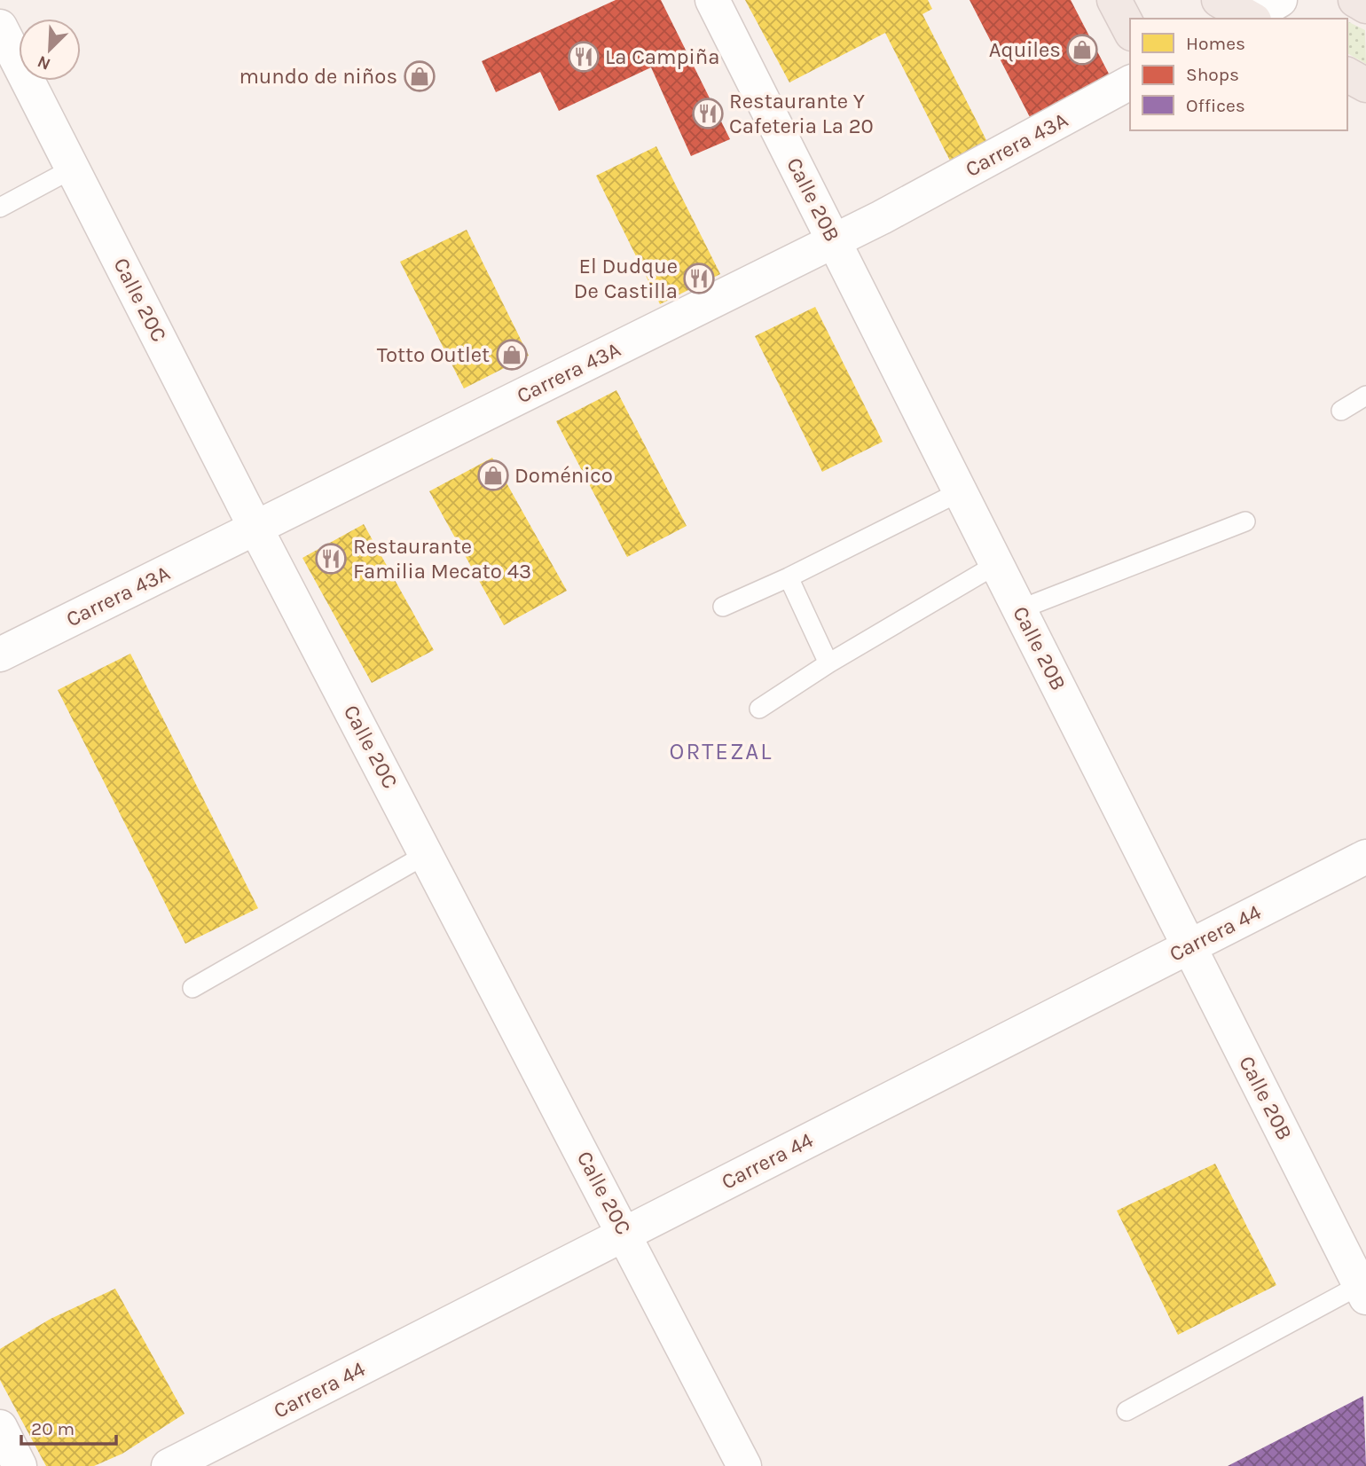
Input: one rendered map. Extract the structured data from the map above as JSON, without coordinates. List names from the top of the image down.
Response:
{
  "streets": {
    "street": [
      "Carrera 43A",
      "Calle 20B",
      "Calle 20C",
      "Carrera 44"
    ]
  },
  "crossings": [
    ["Carrera 43A", "Calle 20B"],
    ["Carrera 43A", "Calle 20C"],
    ["Calle 20B", "Carrera 44"],
    ["Calle 20C", "Carrera 44"]
  ],
  "districts": ["ORTEZAL"],
  "places": {
    "shop": [
      "Aquiles",
      "mundo de niños",
      "Totto Outlet",
      "Doménico"
    ],
    "restaurant": [
      "La Campiña",
      "Restaurante Y Cafeteria La 20",
      "El Dudque De Castilla",
      "Restaurante Familia Mecato 43"
    ]
  },
  "legend": ["Homes", "Shops", "Offices"],
  "scale_bar": "20 m",
  "north": "bottom left"
}
